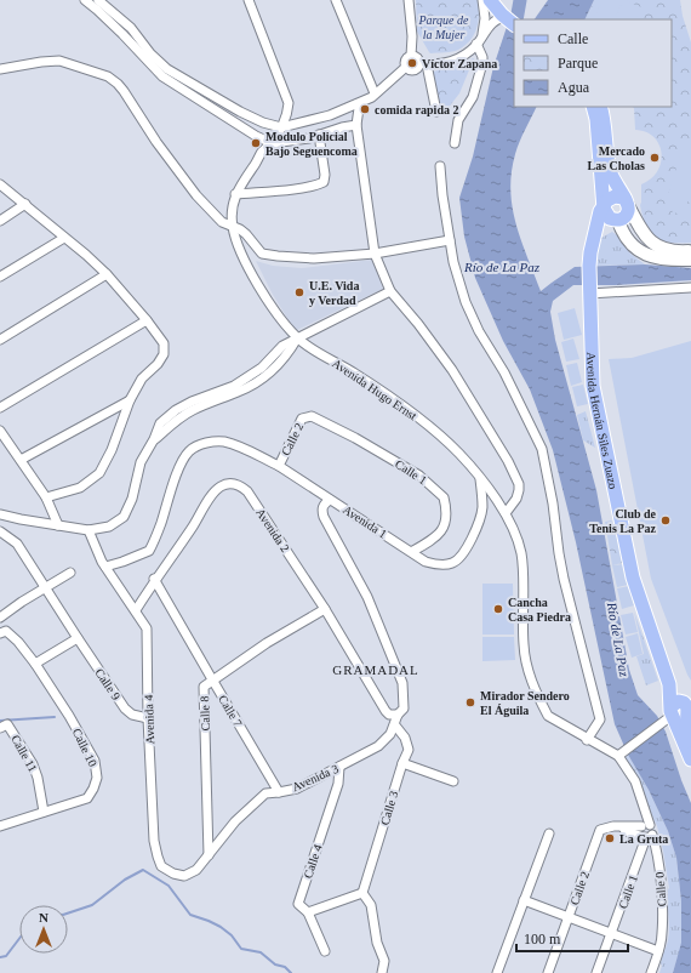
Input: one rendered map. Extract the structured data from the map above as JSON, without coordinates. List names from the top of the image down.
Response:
{
  "streets": {
    "main road": ["Avenida Hernán Siles Zuazo"],
    "street": [
      "Avenida Hugo Ernst",
      "Calle 2",
      "Calle 1",
      "Avenida 1",
      "Avenida 2",
      "Calle 9",
      "Calle 7",
      "Calle 8",
      "Avenida 4",
      "Calle 10",
      "Calle 11",
      "Avenida 3",
      "Calle 3",
      "Calle 4",
      "Calle 0"
    ]
  },
  "crossings": [
    ["Avenida Hugo Ernst", "Avenida 1"],
    ["Avenida Hugo Ernst", "Calle 0"],
    ["Calle 2", "Calle 1"],
    ["Calle 2", "Avenida 1"],
    ["Calle 1", "Avenida 1"],
    ["Calle 1", "Calle 0"],
    ["Avenida 1", "Avenida 2"],
    ["Avenida 1", "Avenida 3"],
    ["Avenida 2", "Calle 7"],
    ["Avenida 2", "Calle 8"],
    ["Avenida 2", "Avenida 4"],
    ["Avenida 2", "Avenida 3"],
    ["Calle 9", "Avenida 4"],
    ["Calle 7", "Calle 8"],
    ["Calle 7", "Avenida 3"],
    ["Calle 8", "Avenida 4"],
    ["Calle 8", "Avenida 3"],
    ["Avenida 4", "Avenida 3"],
    ["Calle 10", "Calle 11"],
    ["Avenida 3", "Calle 3"],
    ["Avenida 3", "Calle 4"]
  ],
  "districts": ["GRAMADAL"],
  "water": ["Río de La Paz"],
  "parks": ["Parque de la Mujer"],
  "places": [
    "Víctor Zapana",
    "comida rapida 2",
    "Modulo Policial Bajo Seguencoma",
    "Mercado Las Cholas",
    "U.E. Vida y Verdad",
    "Club de Tenis La Paz",
    "Cancha Casa Piedra",
    "Mirador Sendero El Águila",
    "La Gruta"
  ],
  "legend": ["Calle", "Parque", "Agua"],
  "scale_bar": "100 m",
  "north": "top"
}
